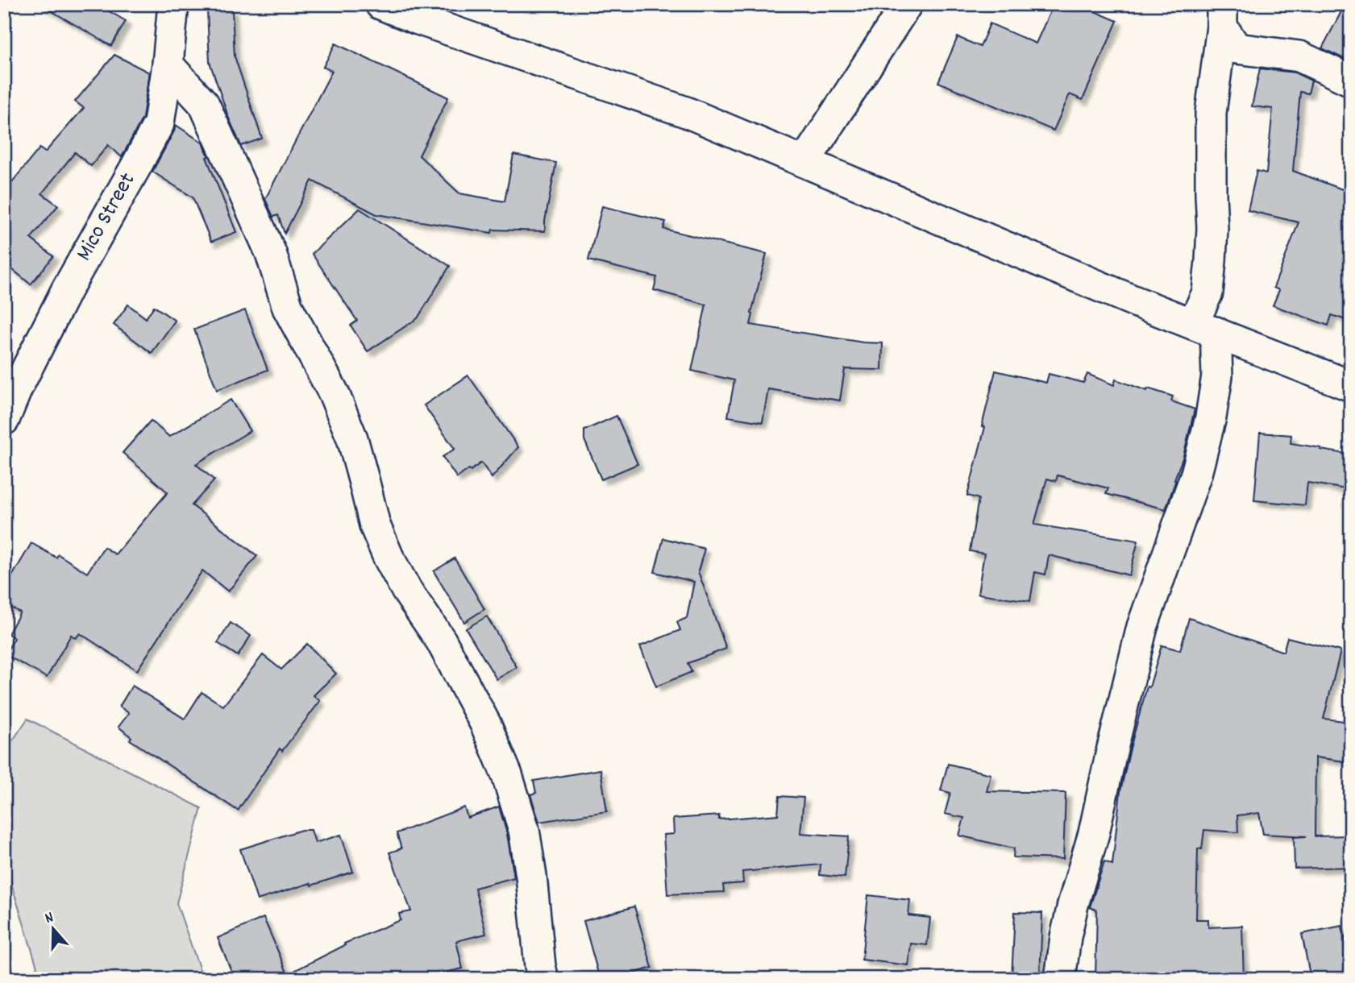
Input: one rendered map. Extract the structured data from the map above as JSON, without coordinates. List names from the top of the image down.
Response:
{
  "streets": {
    "street": ["Mico Street"]
  },
  "north": "top"
}
